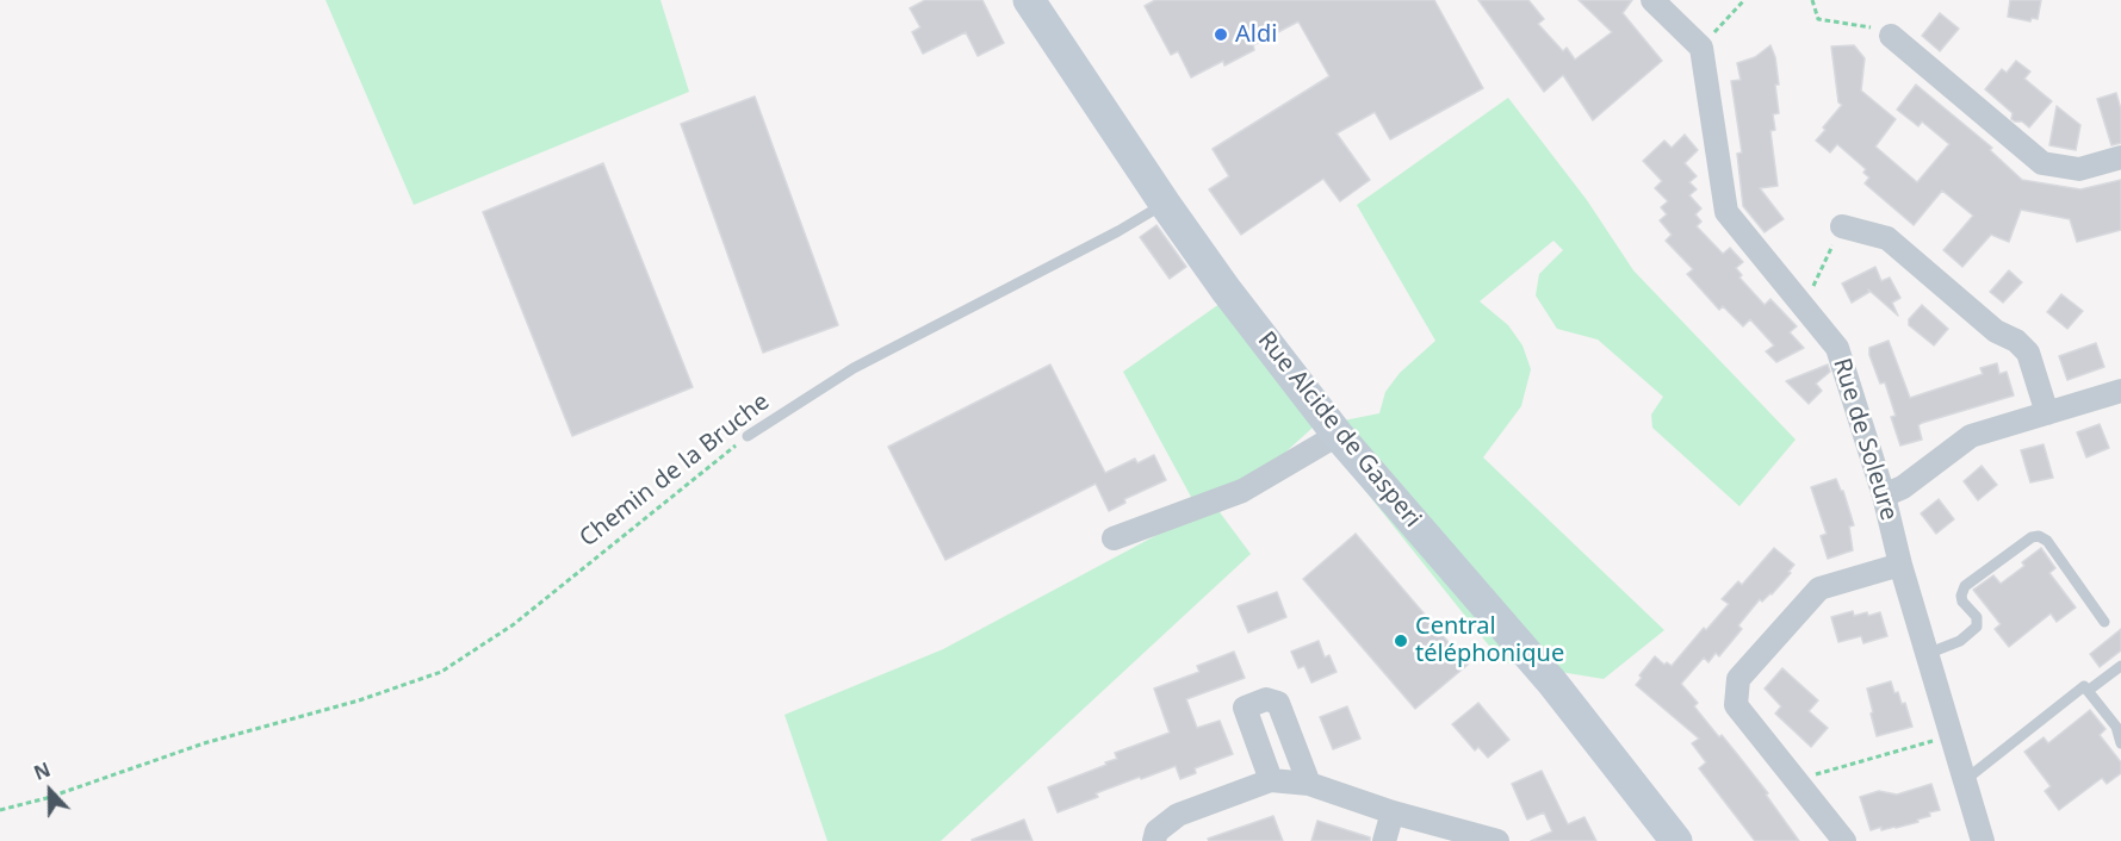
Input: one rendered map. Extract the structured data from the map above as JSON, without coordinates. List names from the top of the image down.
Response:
{
  "streets": {
    "main road": ["Rue Alcide de Gasperi"],
    "street": ["Rue de Soleure"],
    "lane": ["Chemin de la Bruche"]
  },
  "crossings": [
    ["Rue Alcide de Gasperi", "Chemin de la Bruche"]
  ],
  "places": ["Aldi", "Central téléphonique"],
  "north": "top"
}
